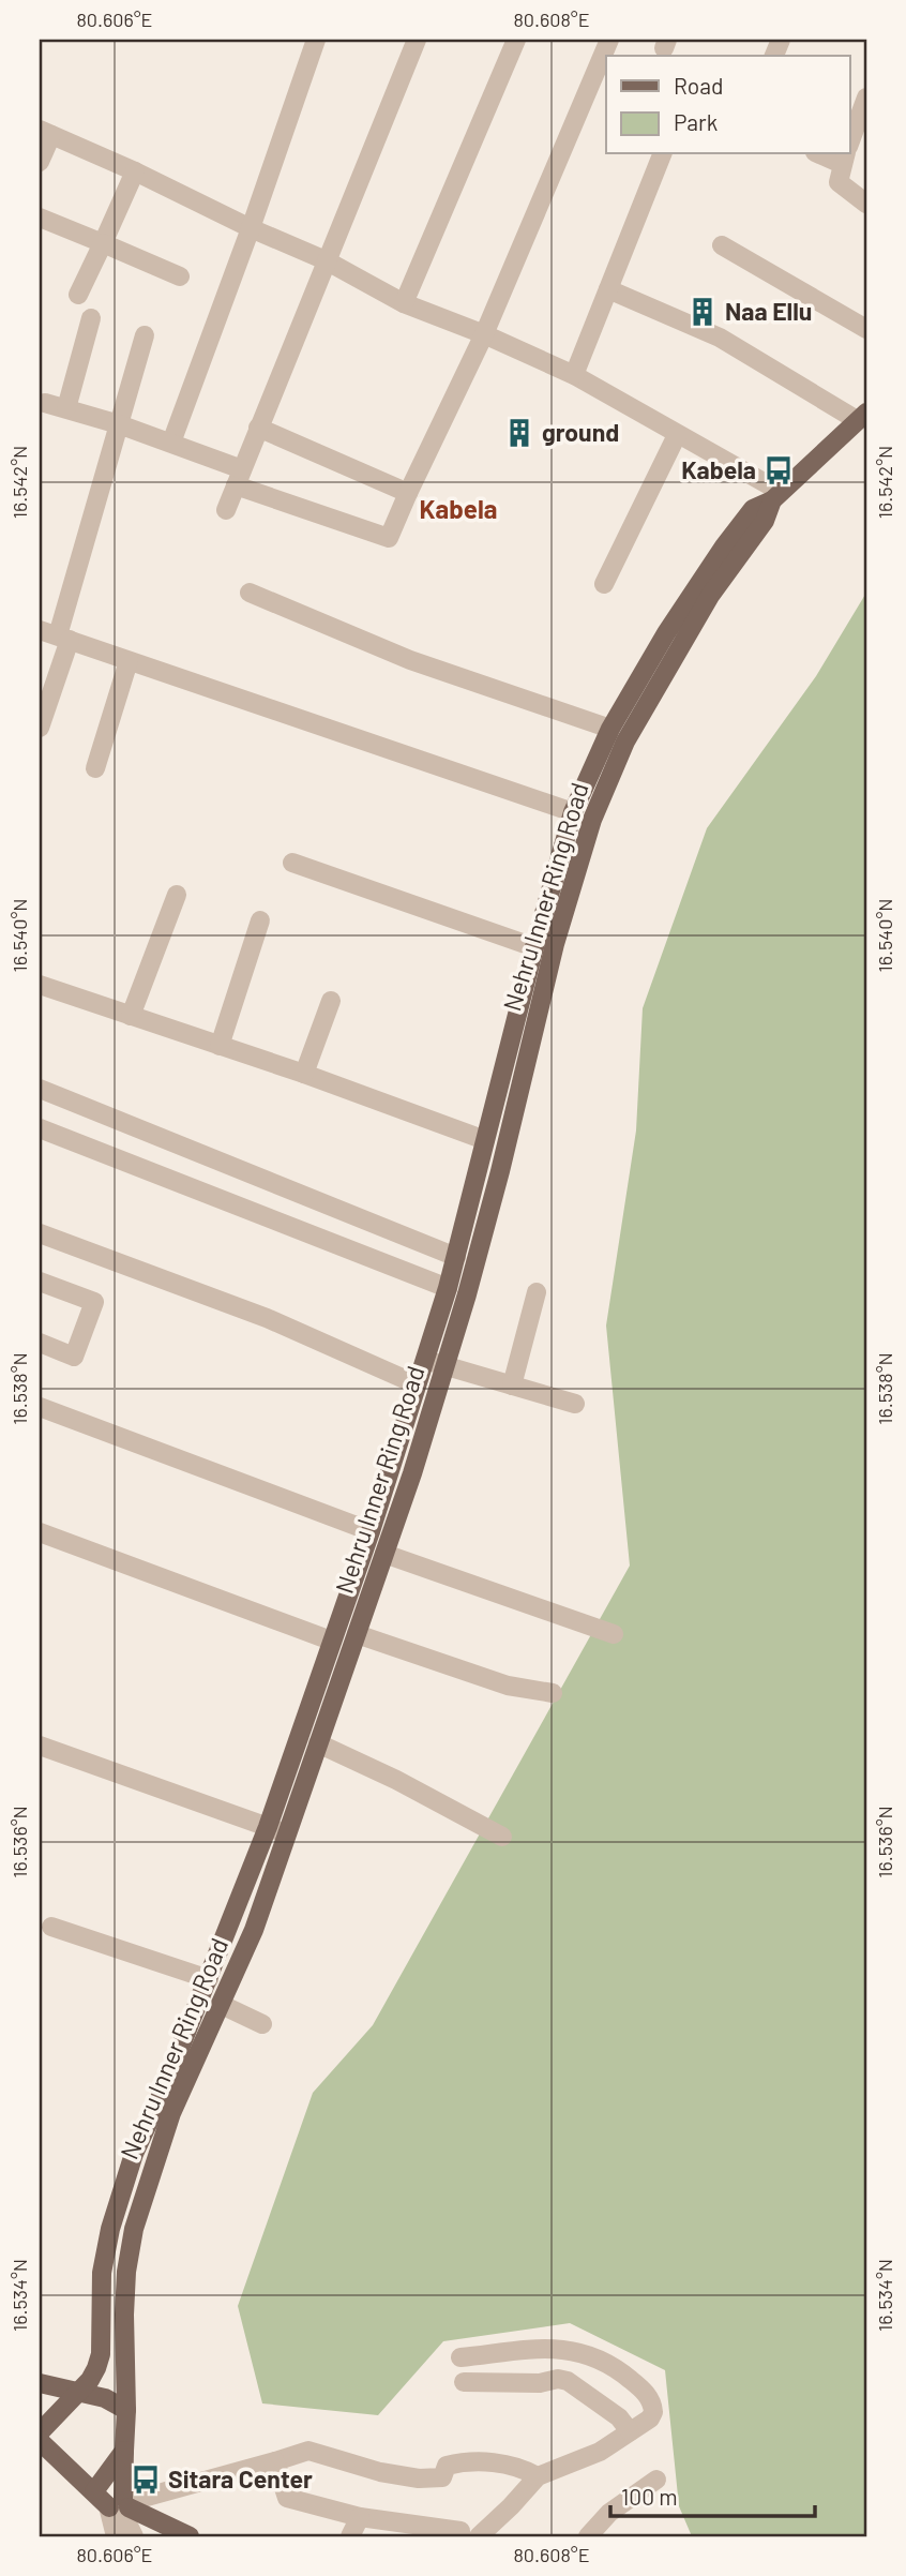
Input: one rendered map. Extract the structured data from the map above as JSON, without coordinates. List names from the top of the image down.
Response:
{
  "streets": {
    "main road": ["Nehru Inner Ring Road"]
  },
  "districts": ["Kabela"],
  "places": {
    "building": ["Naa Ellu", "ground"],
    "bus stop": ["Kabela", "Sitara Center"]
  },
  "legend": ["Road", "Park"],
  "scale_bar": "100 m",
  "coordinates": [
    "80.606°E",
    "80.608°E",
    "16.542°N",
    "16.540°N",
    "16.538°N",
    "16.536°N",
    "16.534°N"
  ]
}
